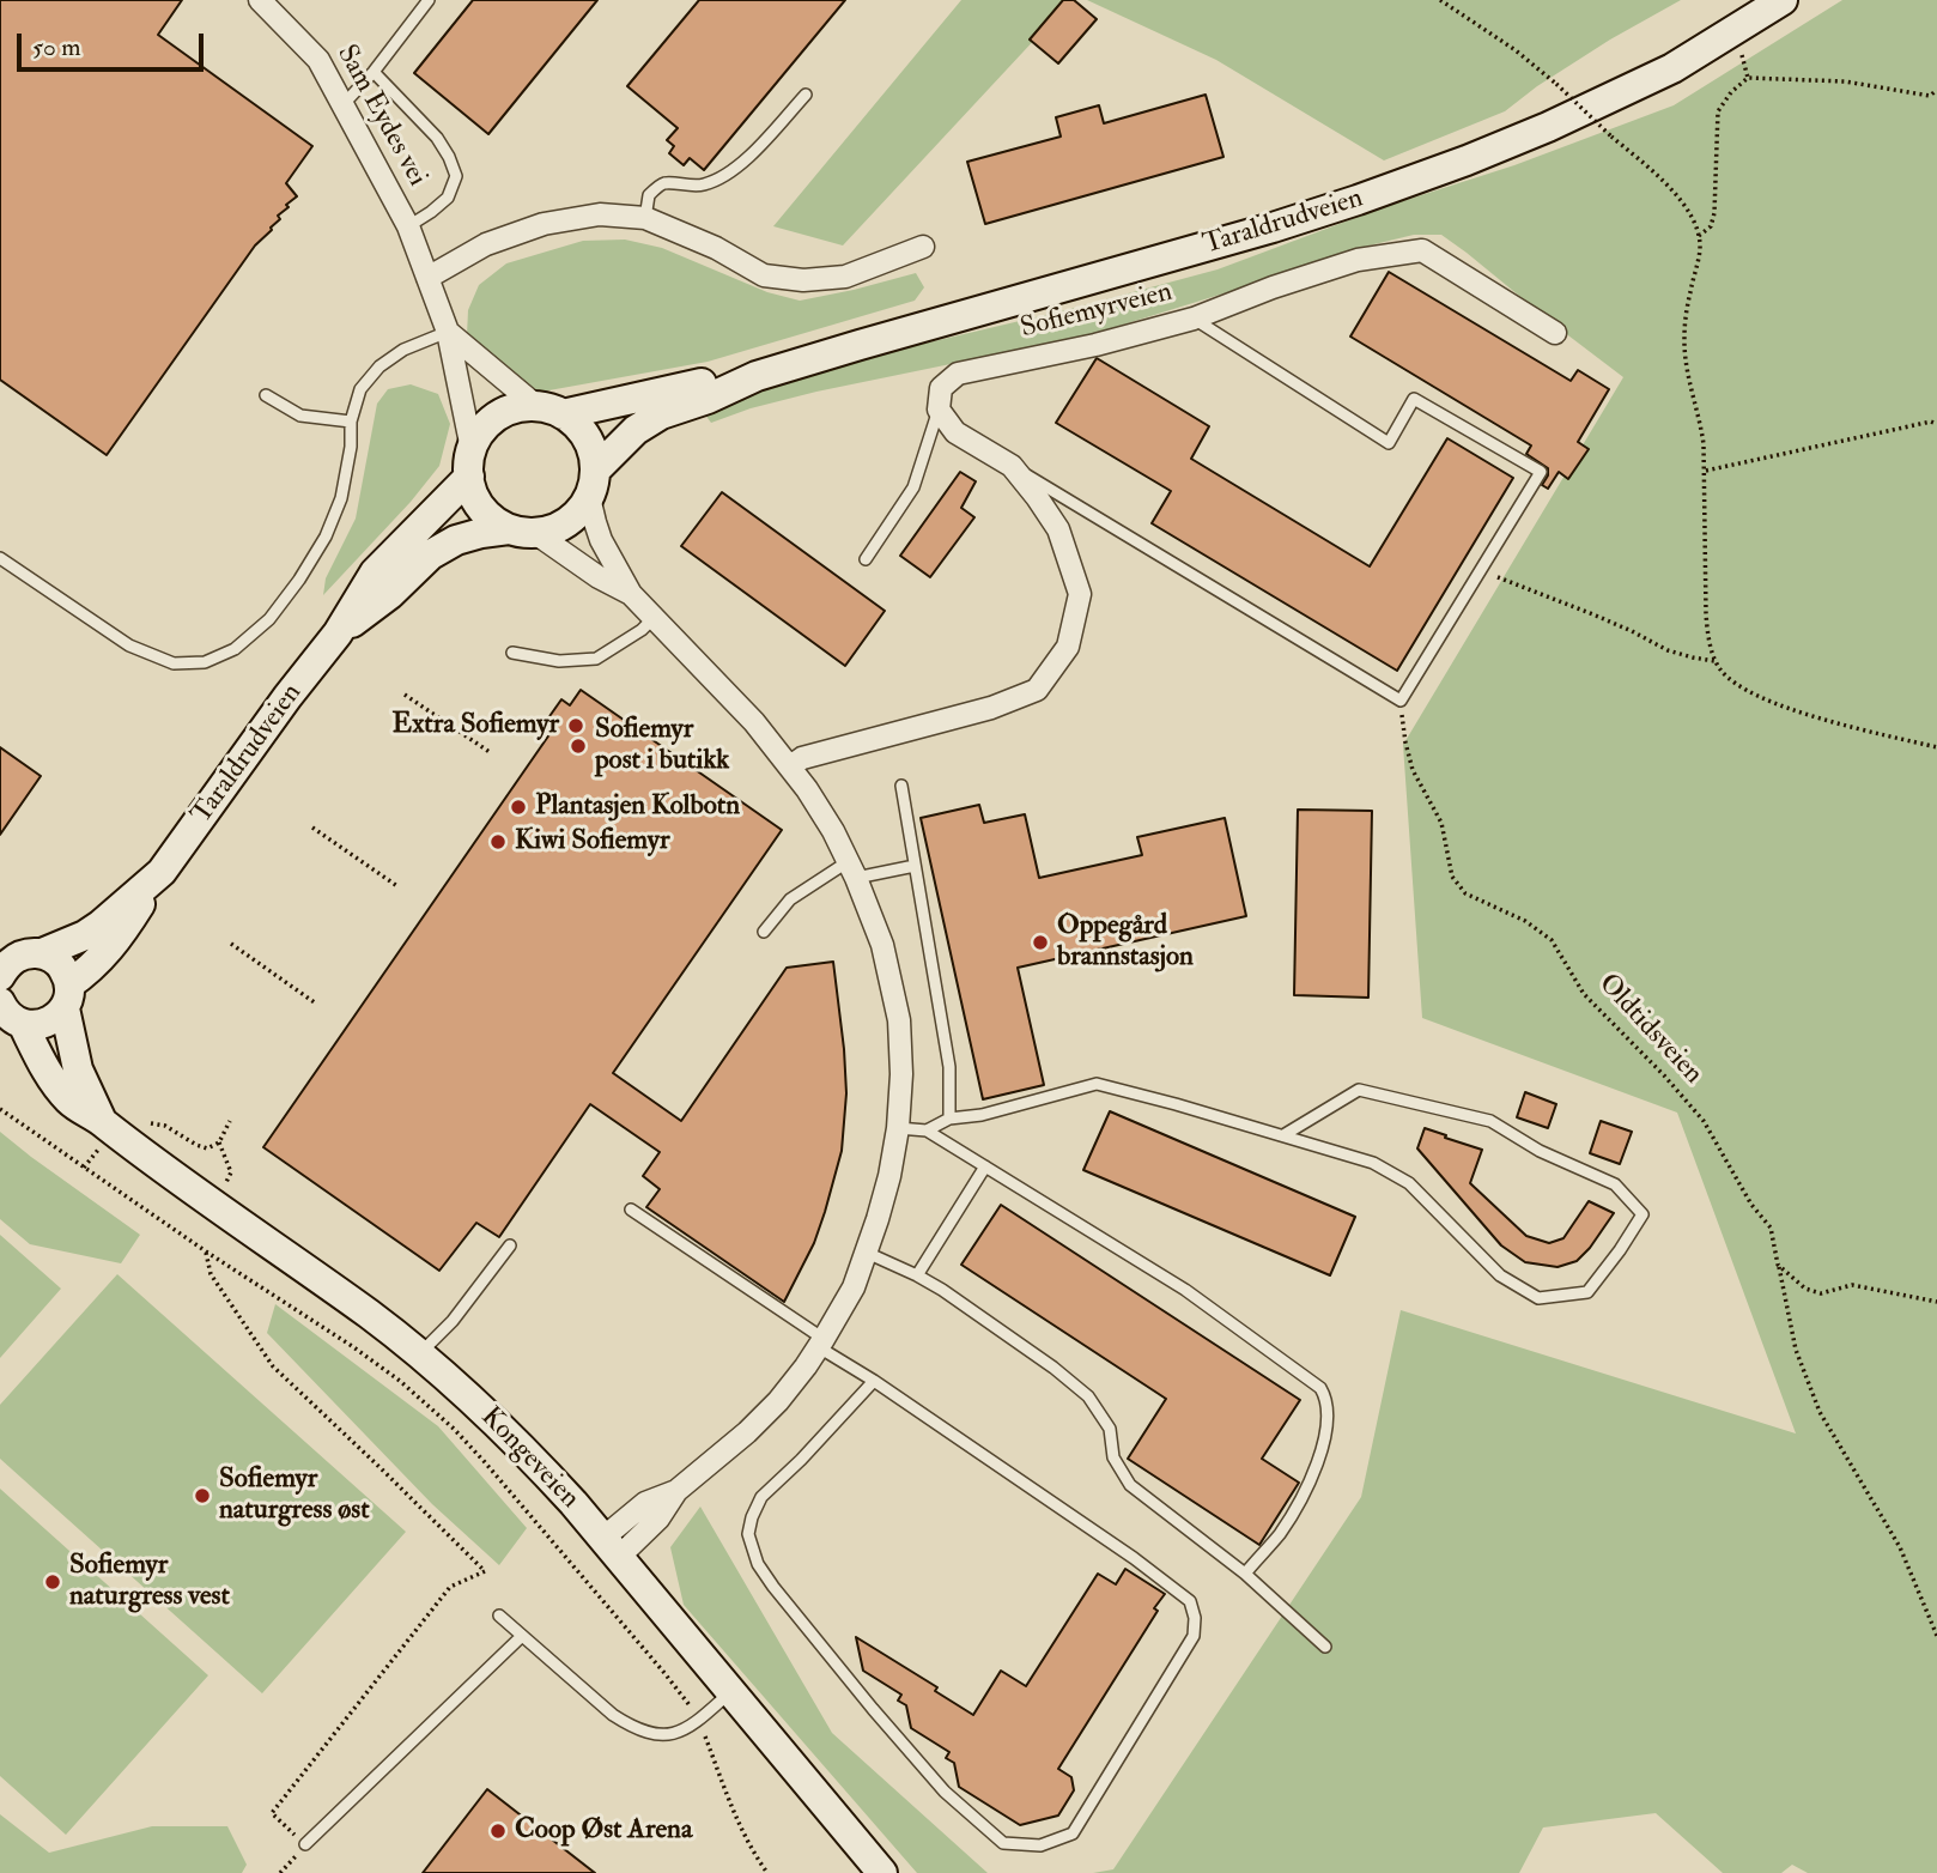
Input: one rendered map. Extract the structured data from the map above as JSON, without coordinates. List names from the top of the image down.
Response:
{
  "streets": {
    "main road": ["Taraldrudveien", "Kongeveien"],
    "street": ["Sam Eydes vei", "Sofiemyrveien"],
    "path": ["Oldtidsveien"]
  },
  "crossings": [
    ["Sam Eydes vei", "Taraldrudveien"],
    ["Taraldrudveien", "Kongeveien"]
  ],
  "places": [
    "Extra Sofiemyr",
    "Sofiemyr post i butikk",
    "Plantasjen Kolbotn",
    "Kiwi Sofiemyr",
    "Oppegård brannstasjon",
    "Sofiemyr naturgress øst",
    "Sofiemyr naturgress vest",
    "Coop Øst Arena"
  ],
  "scale_bar": "50 m"
}
